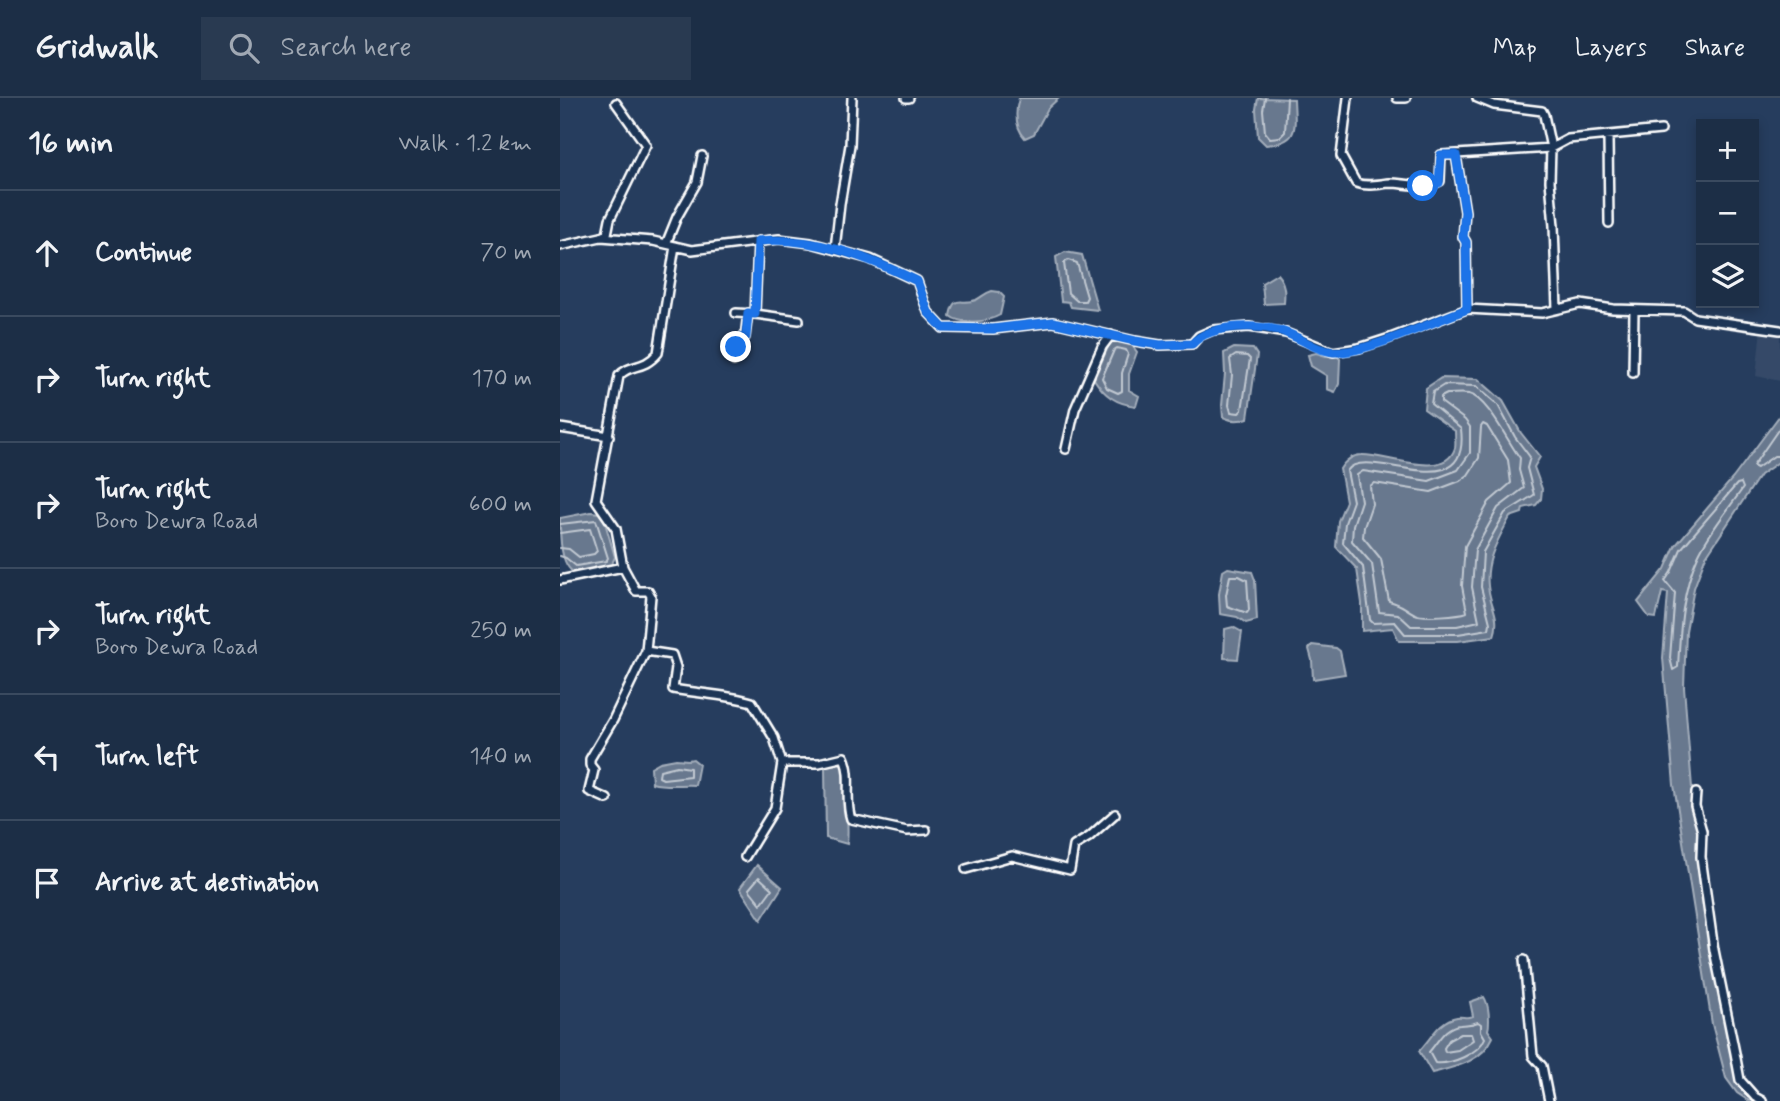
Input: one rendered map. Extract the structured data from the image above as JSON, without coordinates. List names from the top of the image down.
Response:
{
  "page": {
    "header": "Gridwalk",
    "search": "Search here",
    "nav": ["Map", "Layers", "Share"],
    "heading": ["16 min", "Walk · 1.2 km"],
    "map_buttons": ["+", "−"],
    "list": [
      ["Continue", "70 m"],
      ["Turn right", "170 m"],
      ["Turn right", "Boro Dewra Road", "600 m"],
      ["Turn right", "Boro Dewra Road", "250 m"],
      ["Turn left", "140 m"],
      "Arrive at destination"
    ]
  }
}
